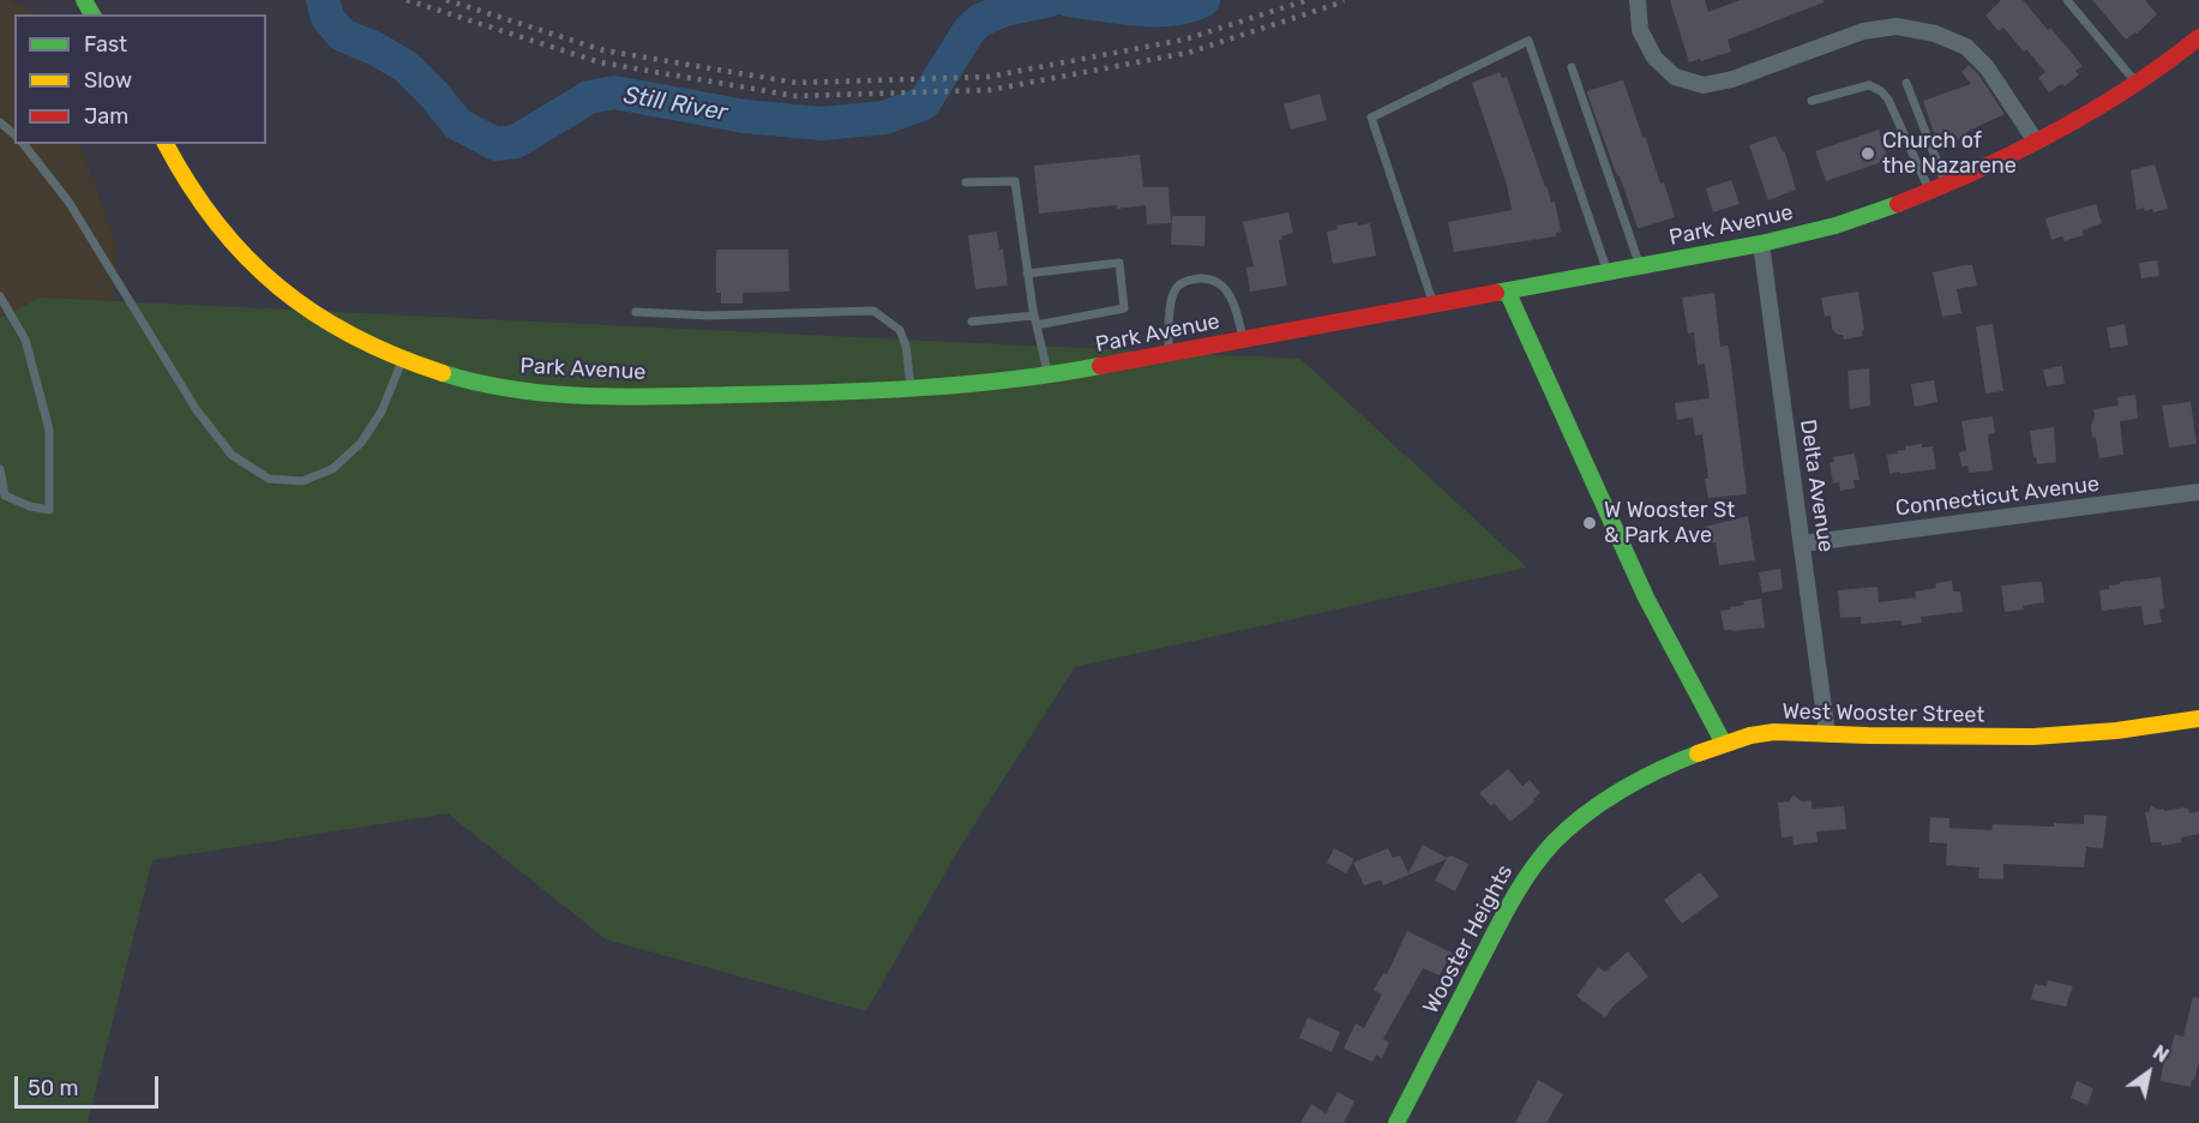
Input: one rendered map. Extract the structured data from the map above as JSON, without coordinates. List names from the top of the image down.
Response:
{
  "streets": {
    "main road": ["Park Avenue", "West Wooster Street", "Wooster Heights"],
    "street": ["Delta Avenue", "Connecticut Avenue"]
  },
  "crossings": [
    ["Park Avenue", "Delta Avenue"],
    ["Delta Avenue", "Connecticut Avenue"],
    ["Delta Avenue", "West Wooster Street"],
    ["West Wooster Street", "Wooster Heights"]
  ],
  "water": ["Still River"],
  "places": ["Church of the Nazarene", "W Wooster St & Park Ave"],
  "legend": ["Fast", "Slow", "Jam"],
  "scale_bar": "50 m",
  "north": "top right"
}
